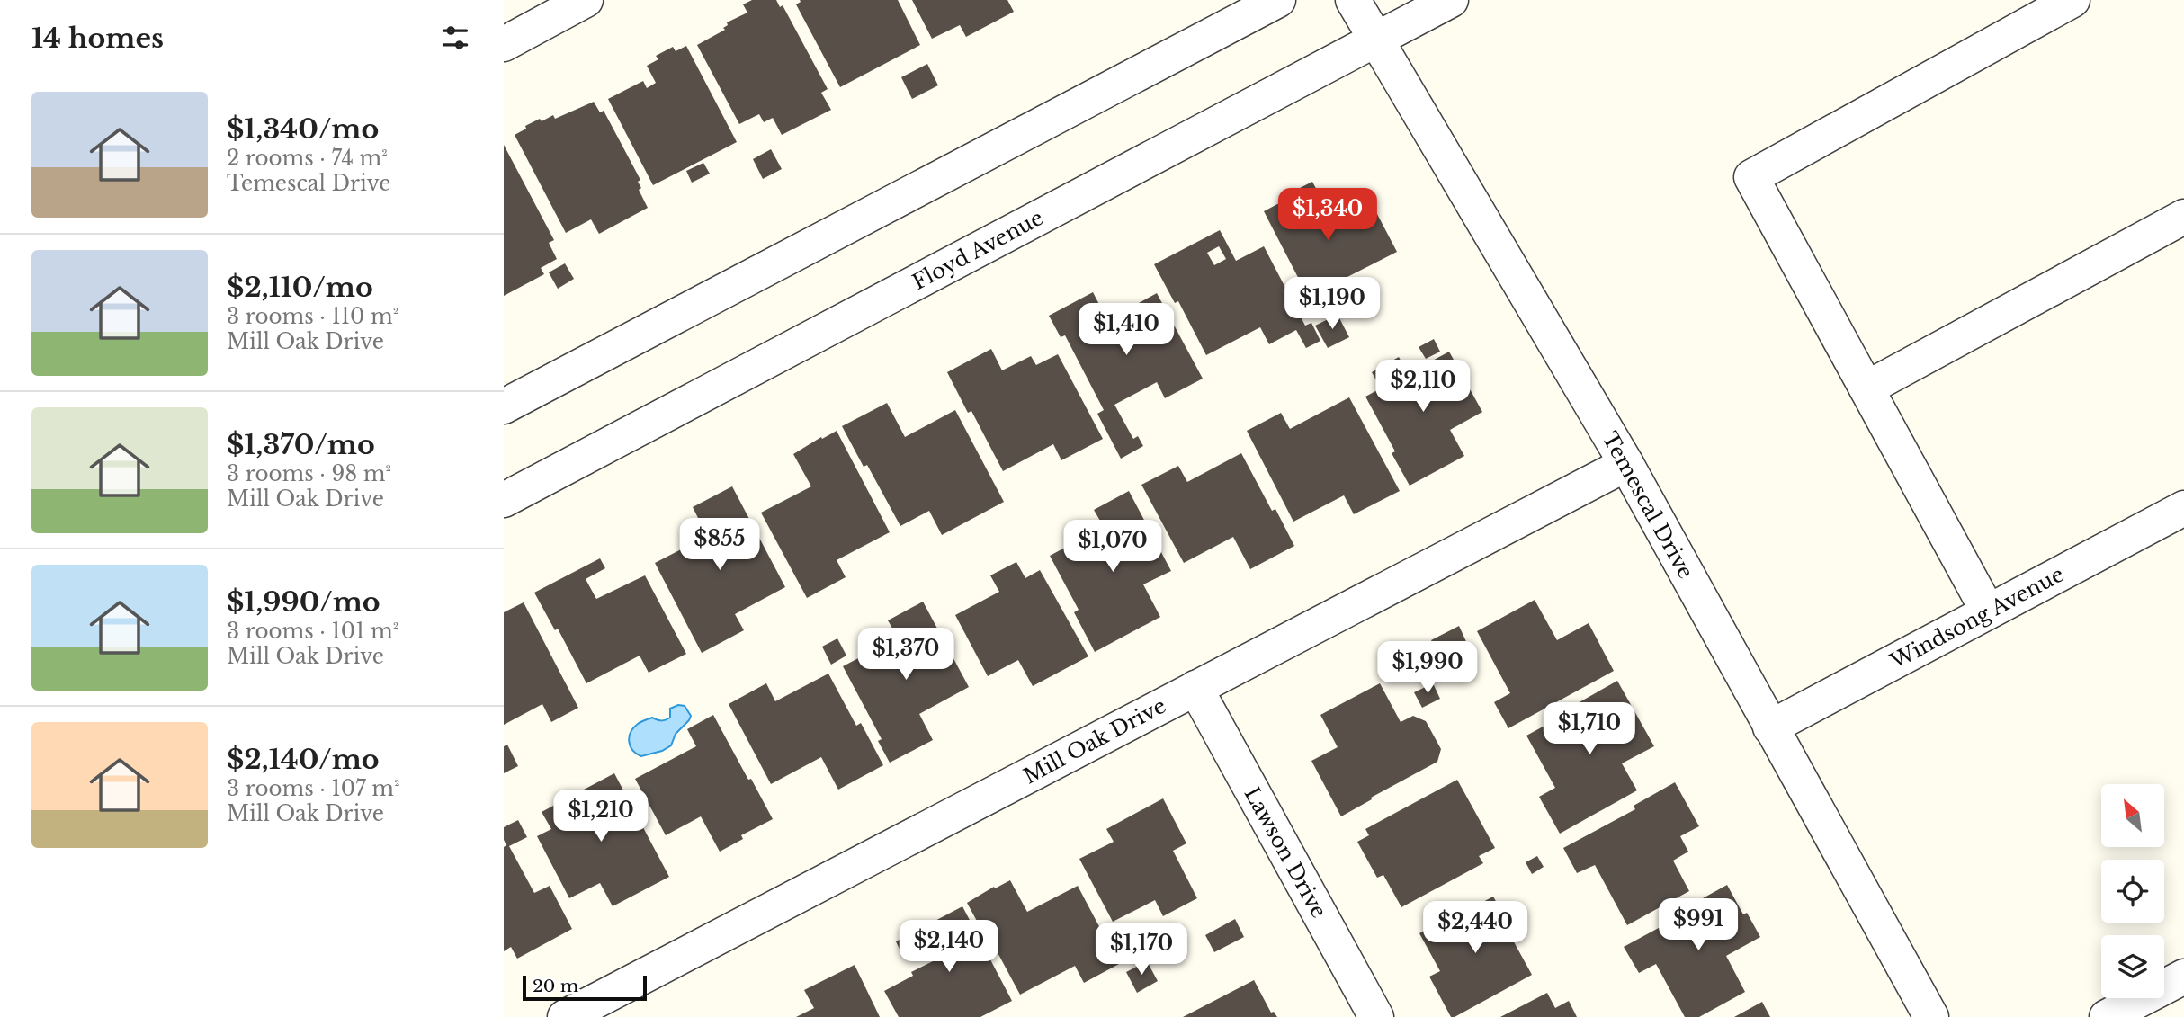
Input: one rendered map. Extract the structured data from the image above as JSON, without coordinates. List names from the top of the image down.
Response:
{
  "streets": {
    "street": [
      "Floyd Avenue",
      "Temescal Drive",
      "Windsong Avenue",
      "Mill Oak Drive",
      "Lawson Drive"
    ]
  },
  "crossings": [
    ["Floyd Avenue", "Temescal Drive"],
    ["Temescal Drive", "Windsong Avenue"],
    ["Temescal Drive", "Mill Oak Drive"],
    ["Mill Oak Drive", "Lawson Drive"]
  ],
  "scale_bar": "20 m",
  "north": "top left",
  "page": {
    "heading": "14 homes",
    "list": [
      {
        "name": "$1,340/mo",
        "note": "2 rooms · 74 m² · Temescal Drive"
      },
      {
        "name": "$2,110/mo",
        "note": "3 rooms · 110 m² · Mill Oak Drive"
      },
      {
        "name": "$1,370/mo",
        "note": "3 rooms · 98 m² · Mill Oak Drive"
      },
      {
        "name": "$1,990/mo",
        "note": "3 rooms · 101 m² · Mill Oak Drive"
      },
      {
        "name": "$2,140/mo",
        "note": "3 rooms · 107 m² · Mill Oak Drive"
      }
    ],
    "price": [
      "$1,340",
      "$1,190",
      "$1,410",
      "$2,110",
      "$855",
      "$1,070",
      "$1,370",
      "$1,990",
      "$1,710",
      "$1,210",
      "$991",
      "$2,440",
      "$2,140",
      "$1,170"
    ],
    "scale": "20 m"
  }
}
